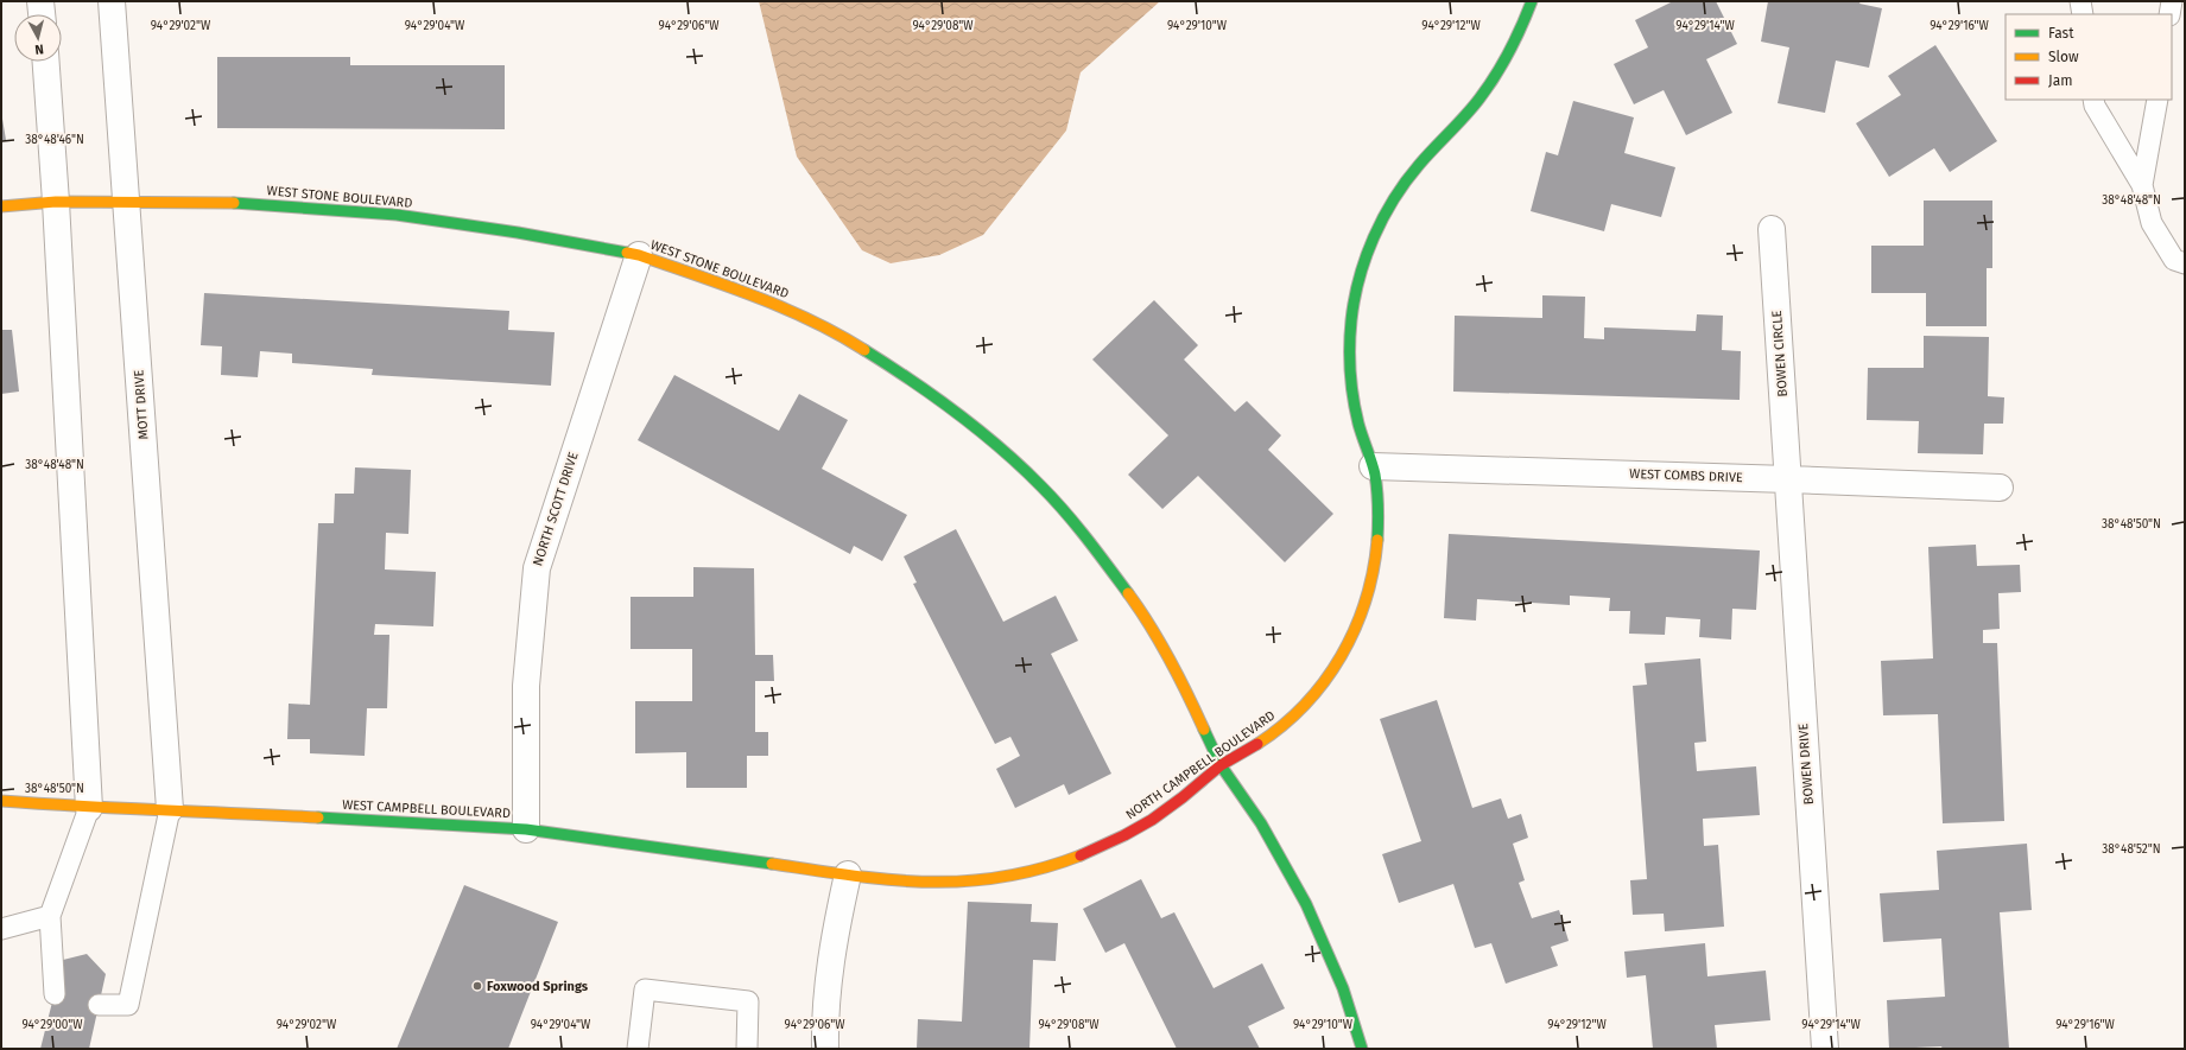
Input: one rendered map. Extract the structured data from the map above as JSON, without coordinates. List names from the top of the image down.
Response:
{
  "streets": {
    "street": [
      "WEST STONE BOULEVARD",
      "BOWEN CIRCLE",
      "MOTT DRIVE",
      "WEST COMBS DRIVE",
      "NORTH SCOTT DRIVE",
      "BOWEN DRIVE",
      "NORTH CAMPBELL BOULEVARD",
      "WEST CAMPBELL BOULEVARD"
    ]
  },
  "crossings": [
    ["WEST STONE BOULEVARD", "MOTT DRIVE"],
    ["WEST STONE BOULEVARD", "NORTH SCOTT DRIVE"],
    ["WEST STONE BOULEVARD", "NORTH CAMPBELL BOULEVARD"],
    ["BOWEN CIRCLE", "WEST COMBS DRIVE"],
    ["BOWEN CIRCLE", "BOWEN DRIVE"],
    ["MOTT DRIVE", "WEST CAMPBELL BOULEVARD"],
    ["WEST COMBS DRIVE", "BOWEN DRIVE"],
    ["WEST COMBS DRIVE", "NORTH CAMPBELL BOULEVARD"],
    ["NORTH SCOTT DRIVE", "WEST CAMPBELL BOULEVARD"],
    ["NORTH CAMPBELL BOULEVARD", "WEST CAMPBELL BOULEVARD"]
  ],
  "places": ["Foxwood Springs"],
  "legend": ["Fast", "Slow", "Jam"],
  "north": "bottom",
  "coordinates": [
    "94°29'02\"W",
    "94°29'04\"W",
    "94°29'06\"W",
    "94°29'08\"W",
    "94°29'10\"W",
    "94°29'12\"W",
    "94°29'14\"W",
    "94°29'16\"W",
    "38°48'46\"N",
    "38°48'48\"N",
    "38°48'50\"N",
    "38°48'52\"N",
    "94°29'00\"W"
  ]
}
